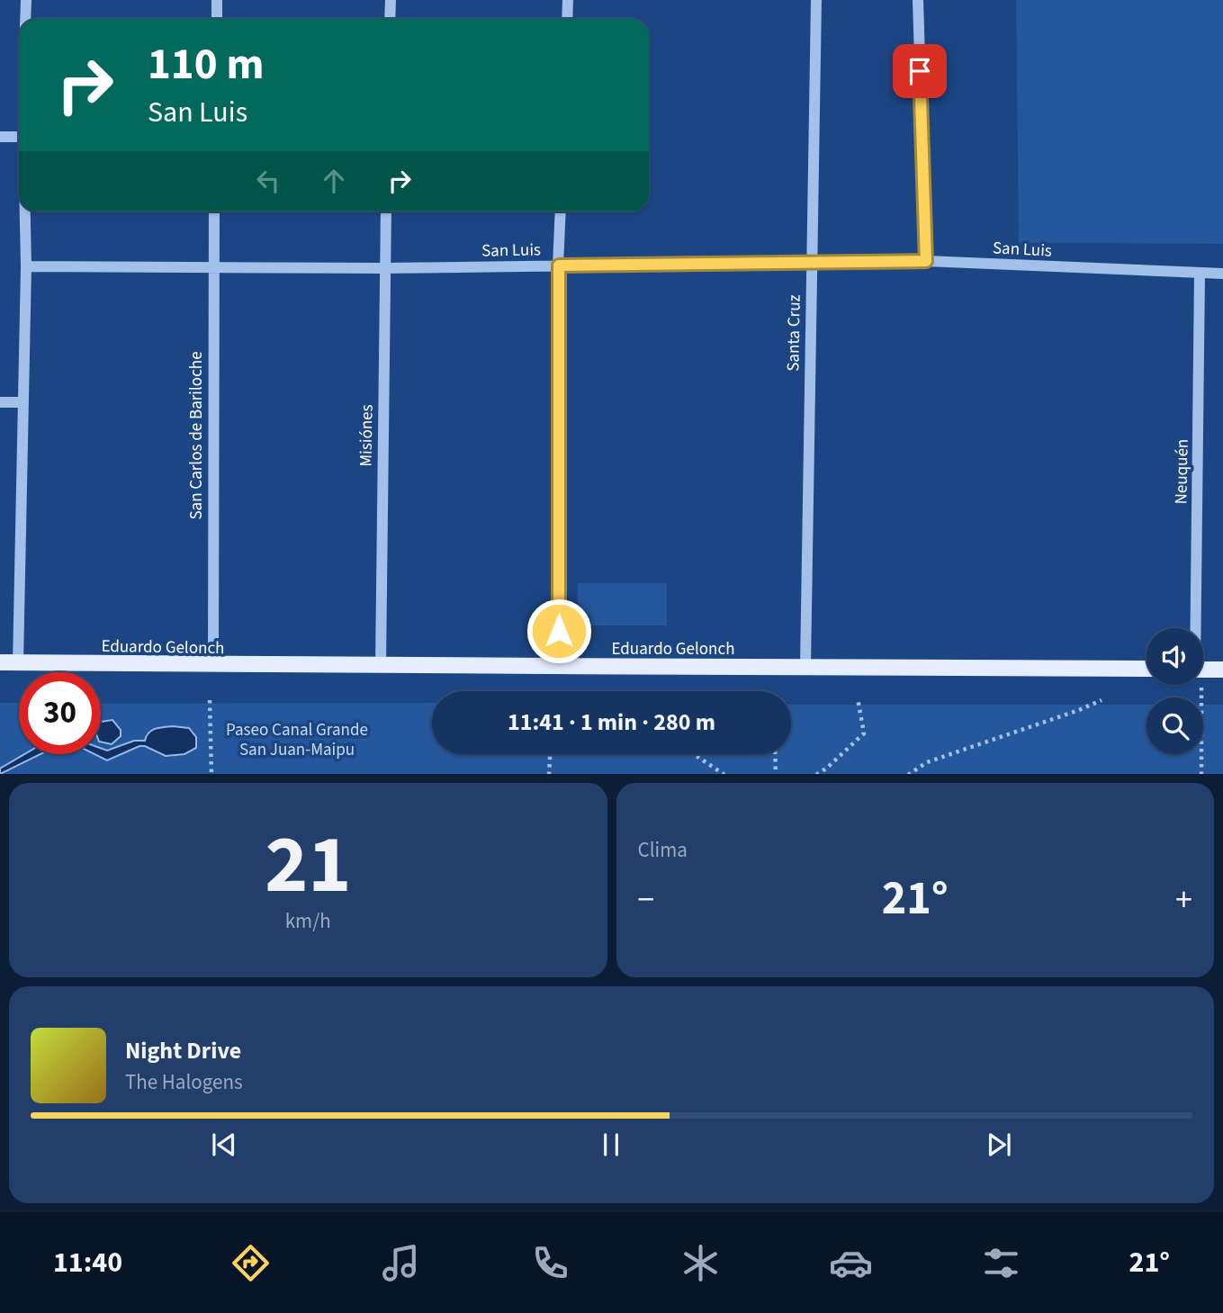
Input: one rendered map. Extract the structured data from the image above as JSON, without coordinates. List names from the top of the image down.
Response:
{
  "streets": {
    "main road": ["Eduardo Gelonch"],
    "street": [
      "San Luis",
      "Santa Cruz",
      "San Carlos de Bariloche",
      "Misiónes",
      "Neuquén"
    ]
  },
  "crossings": [
    ["San Luis", "Santa Cruz"],
    ["San Luis", "San Carlos de Bariloche"],
    ["San Luis", "Misiónes"],
    ["San Luis", "Neuquén"],
    ["Santa Cruz", "Eduardo Gelonch"],
    ["San Carlos de Bariloche", "Eduardo Gelonch"],
    ["Misiónes", "Eduardo Gelonch"]
  ],
  "parks": ["Paseo Canal Grande San Juan-Maipu"],
  "page": {
    "turn": ["110 m", "San Luis"],
    "limit": "30",
    "trip": "11:41 · 1 min · 280 m",
    "tile": [
      ["21", "km/h"],
      "Clima"
    ],
    "heat": ["−", "21°", "+"],
    "song": ["Night Drive", "The Halogens"],
    "tabs": ["11:40", "21°"]
  }
}
